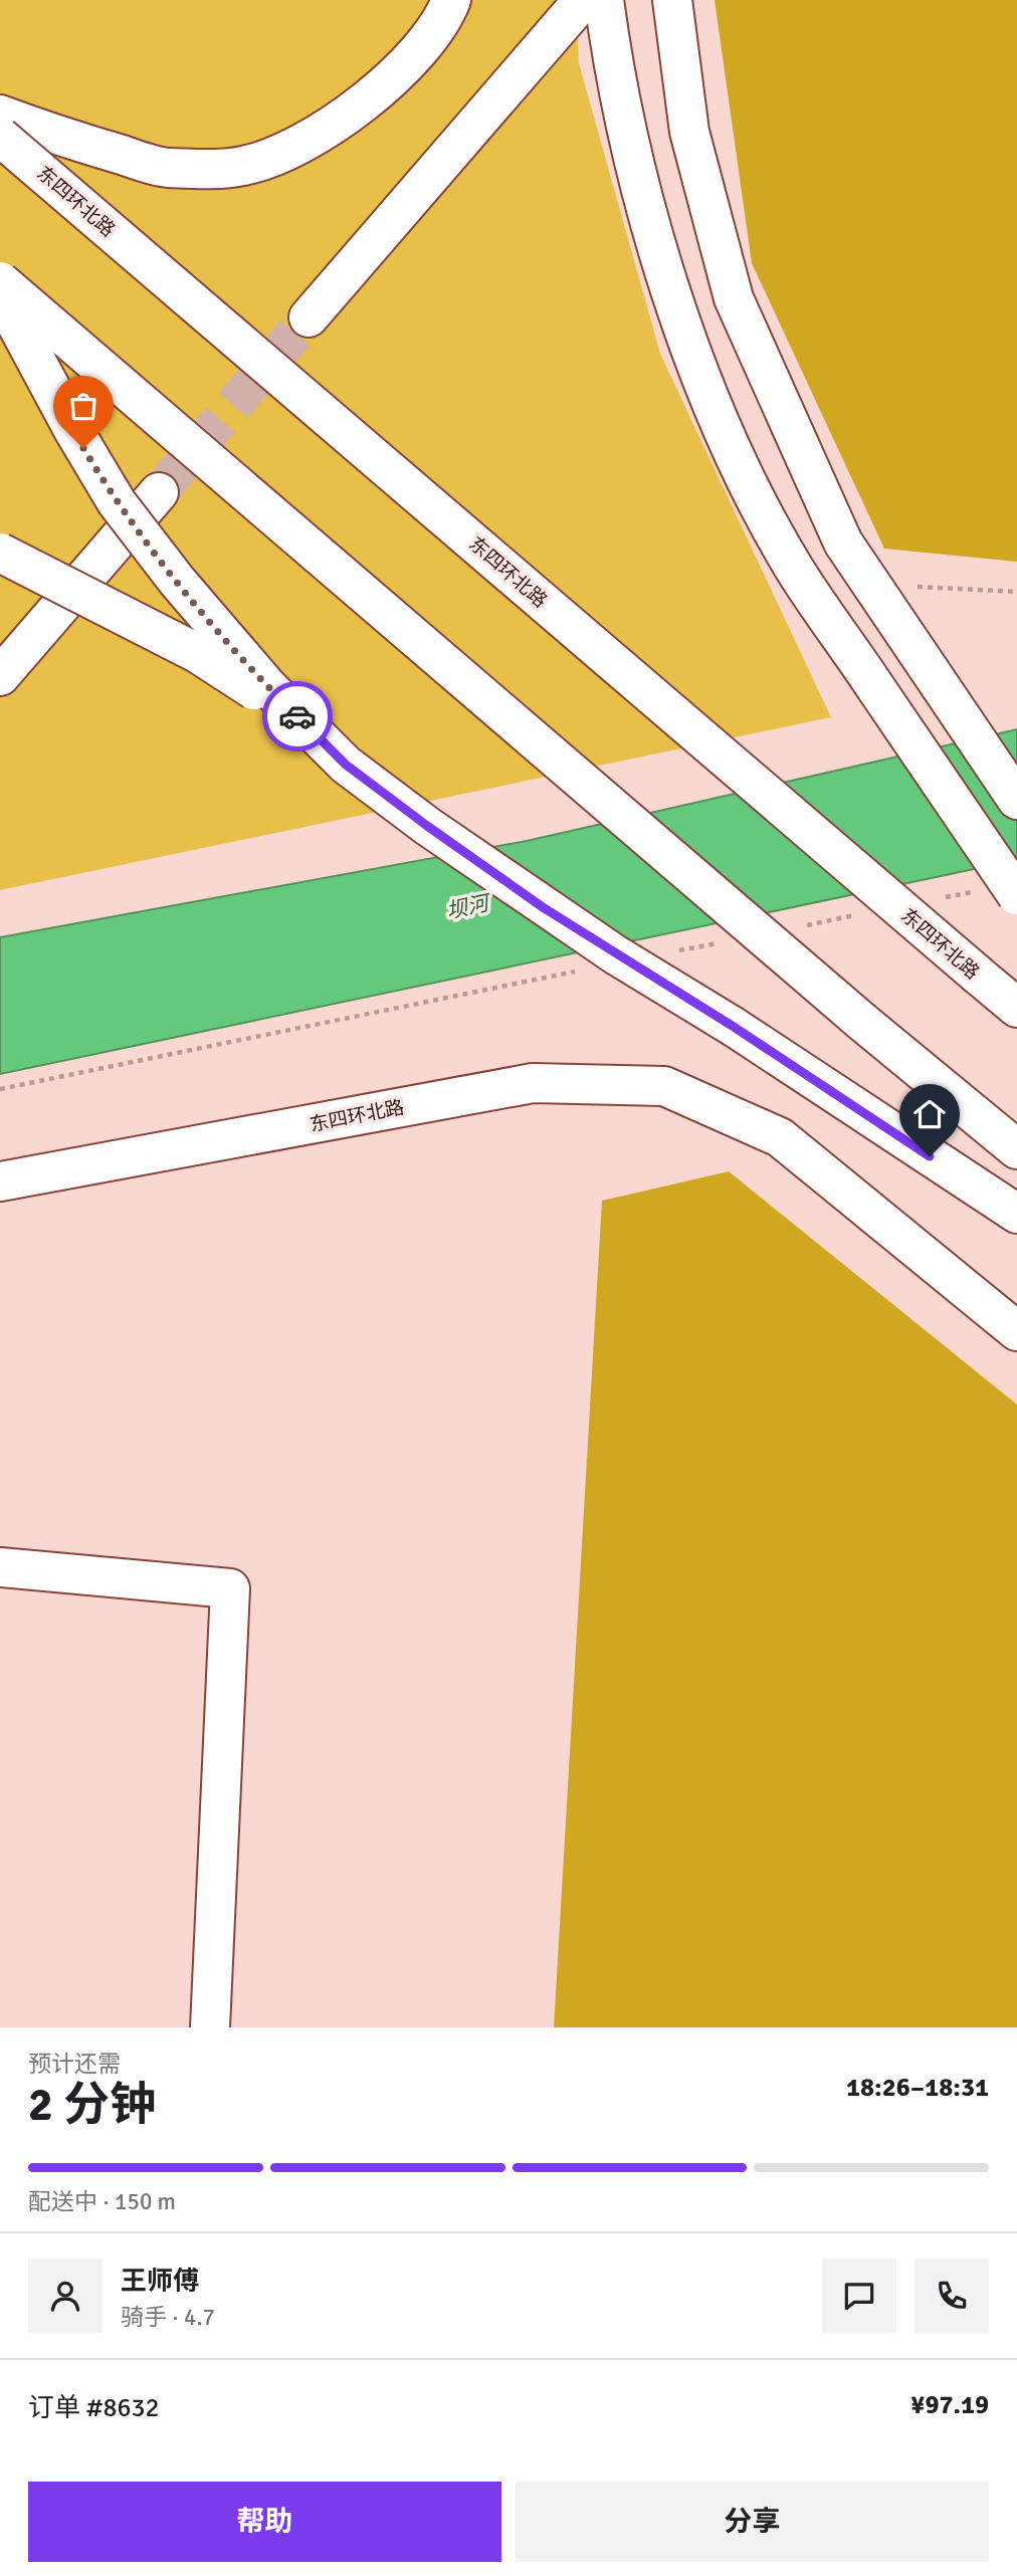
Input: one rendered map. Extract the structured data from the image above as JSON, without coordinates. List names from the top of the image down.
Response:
{
  "streets": {
    "main road": ["东四环北路"]
  },
  "water": ["坝河"],
  "page": {
    "heading": ["2 分钟", "预计还需", "18:26–18:31"],
    "panel": [
      "王师傅",
      "骑手 · 4.7",
      "订单 #8632",
      "¥97.19"
    ],
    "bar": "配送中 · 150 m",
    "buttons": ["帮助", "分享"]
  }
}
